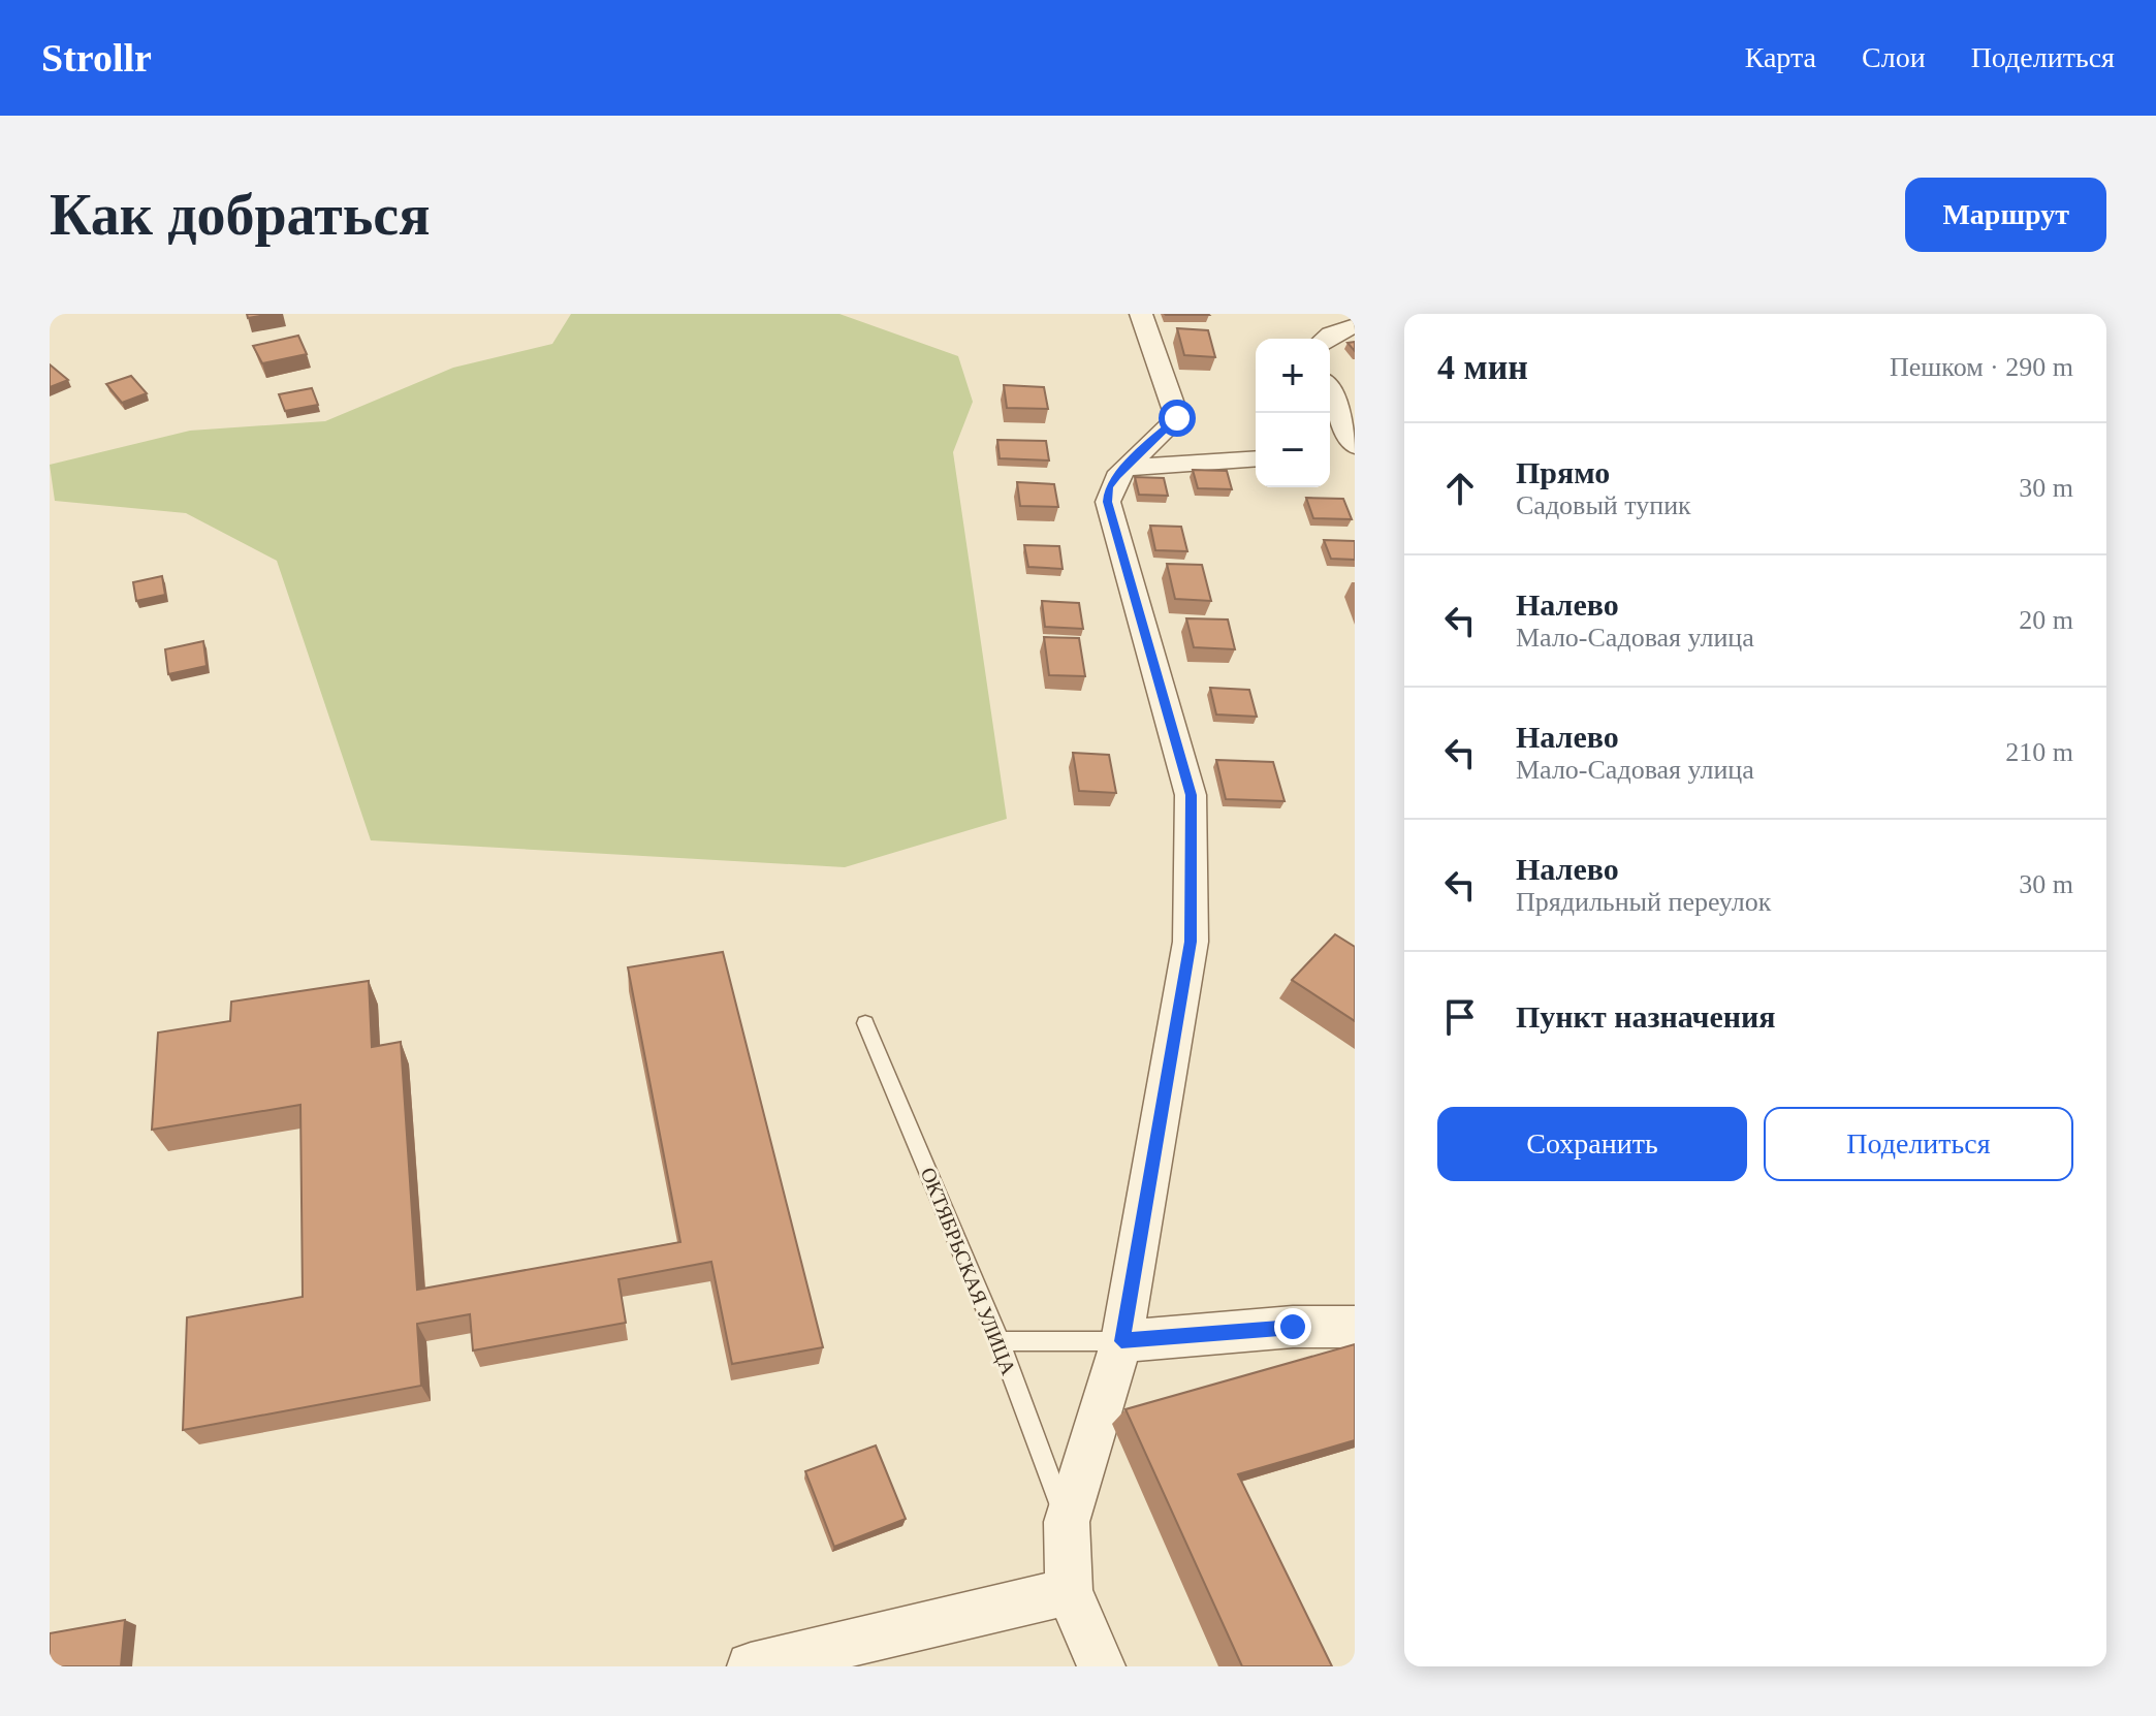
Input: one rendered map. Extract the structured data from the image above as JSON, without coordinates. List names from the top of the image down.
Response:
{
  "streets": {
    "lane": ["ОКТЯБРЬСКАЯ УЛИЦА"]
  },
  "page": {
    "header": "Strollr",
    "nav": ["Карта", "Слои", "Поделиться"],
    "buttons": [
      "Маршрут",
      ["Сохранить", "Поделиться"]
    ],
    "title": "Как добраться",
    "heading": ["4 мин", "Пешком · 290 m"],
    "map_buttons": ["+", "−"],
    "list": [
      ["Прямо", "Садовый тупик", "30 m"],
      ["Налево", "Мало-Садовая улица", "20 m"],
      ["Налево", "Мало-Садовая улица", "210 m"],
      ["Налево", "Прядильный переулок", "30 m"],
      "Пункт назначения"
    ]
  }
}
